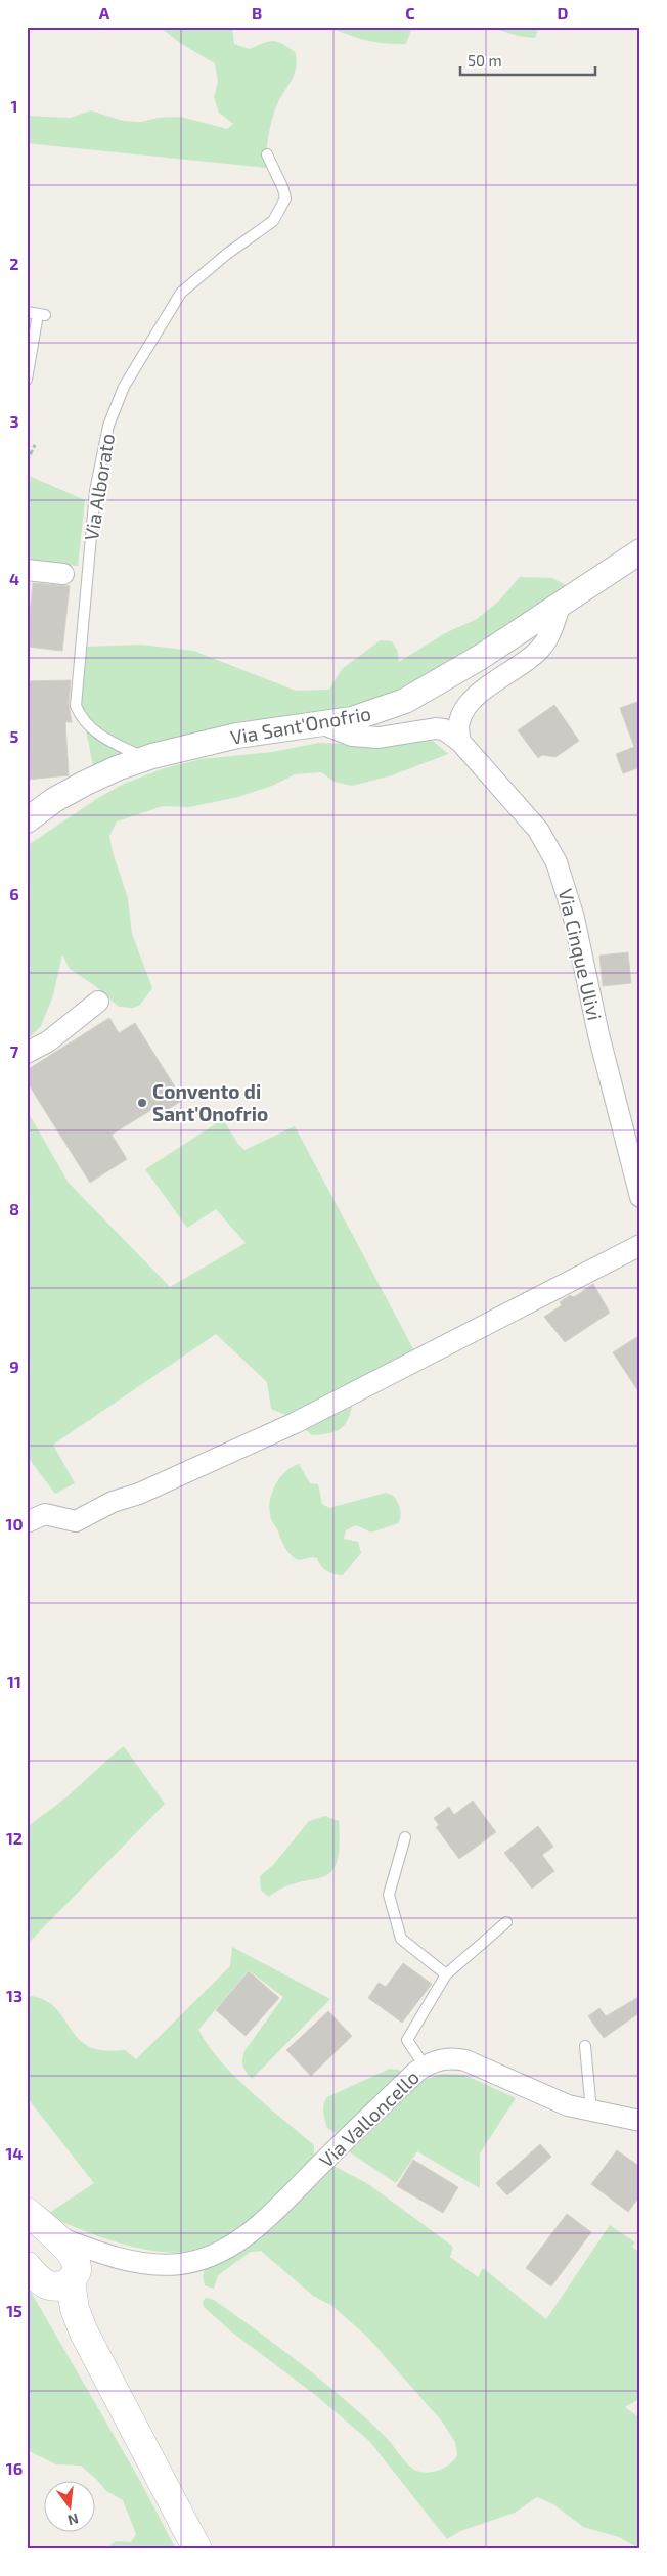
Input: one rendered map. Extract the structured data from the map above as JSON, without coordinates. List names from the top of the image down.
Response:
{
  "streets": {
    "street": ["Via Sant'Onofrio", "Via Cinque Ulivi", "Via Valloncello"],
    "lane": ["Via Alborato"]
  },
  "crossings": [
    ["Via Alborato", "Via Sant'Onofrio"],
    ["Via Sant'Onofrio", "Via Cinque Ulivi"]
  ],
  "places": ["Convento di Sant'Onofrio"],
  "scale_bar": "50 m",
  "north": "bottom",
  "grid": {
    "columns": [
      "A",
      "B",
      "C",
      "D"
    ],
    "rows": [
      "1",
      "2",
      "3",
      "4",
      "5",
      "6",
      "7",
      "8",
      "9",
      "10",
      "11",
      "12",
      "13",
      "14",
      "15",
      "16"
    ]
  }
}
